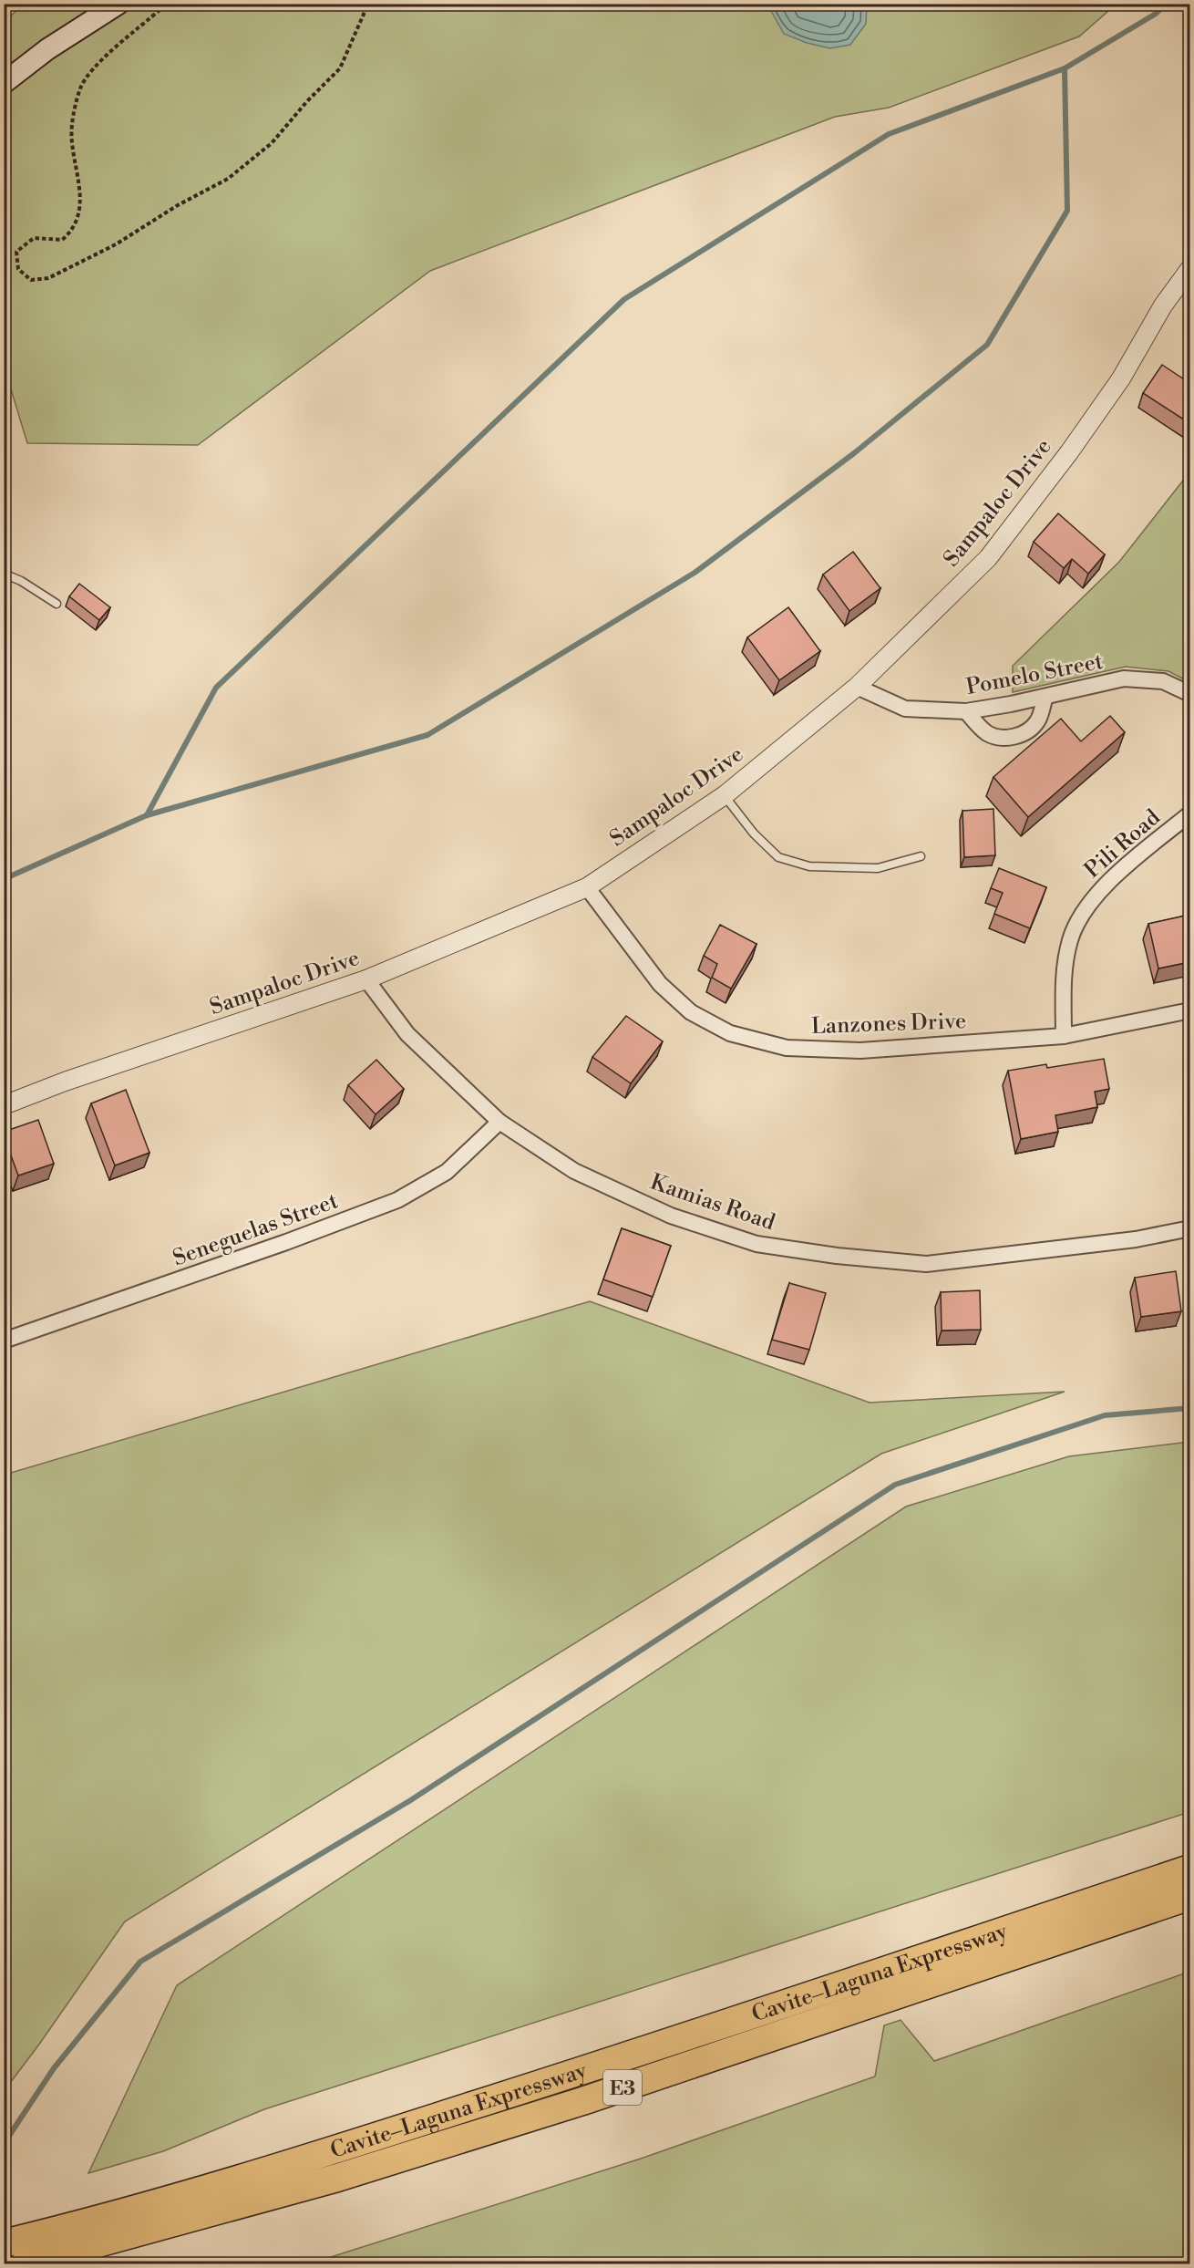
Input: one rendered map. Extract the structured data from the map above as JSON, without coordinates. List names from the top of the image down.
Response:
{
  "streets": {
    "highway": ["Cavite–Laguna Expressway", "E3"],
    "street": [
      "Sampaloc Drive",
      "Pomelo Street",
      "Pili Road",
      "Lanzones Drive",
      "Kamias Road",
      "Seneguelas Street"
    ]
  },
  "crossings": [
    ["Sampaloc Drive", "Pomelo Street"],
    ["Sampaloc Drive", "Lanzones Drive"],
    ["Sampaloc Drive", "Kamias Road"],
    ["Pili Road", "Lanzones Drive"],
    ["Kamias Road", "Seneguelas Street"]
  ]
}
